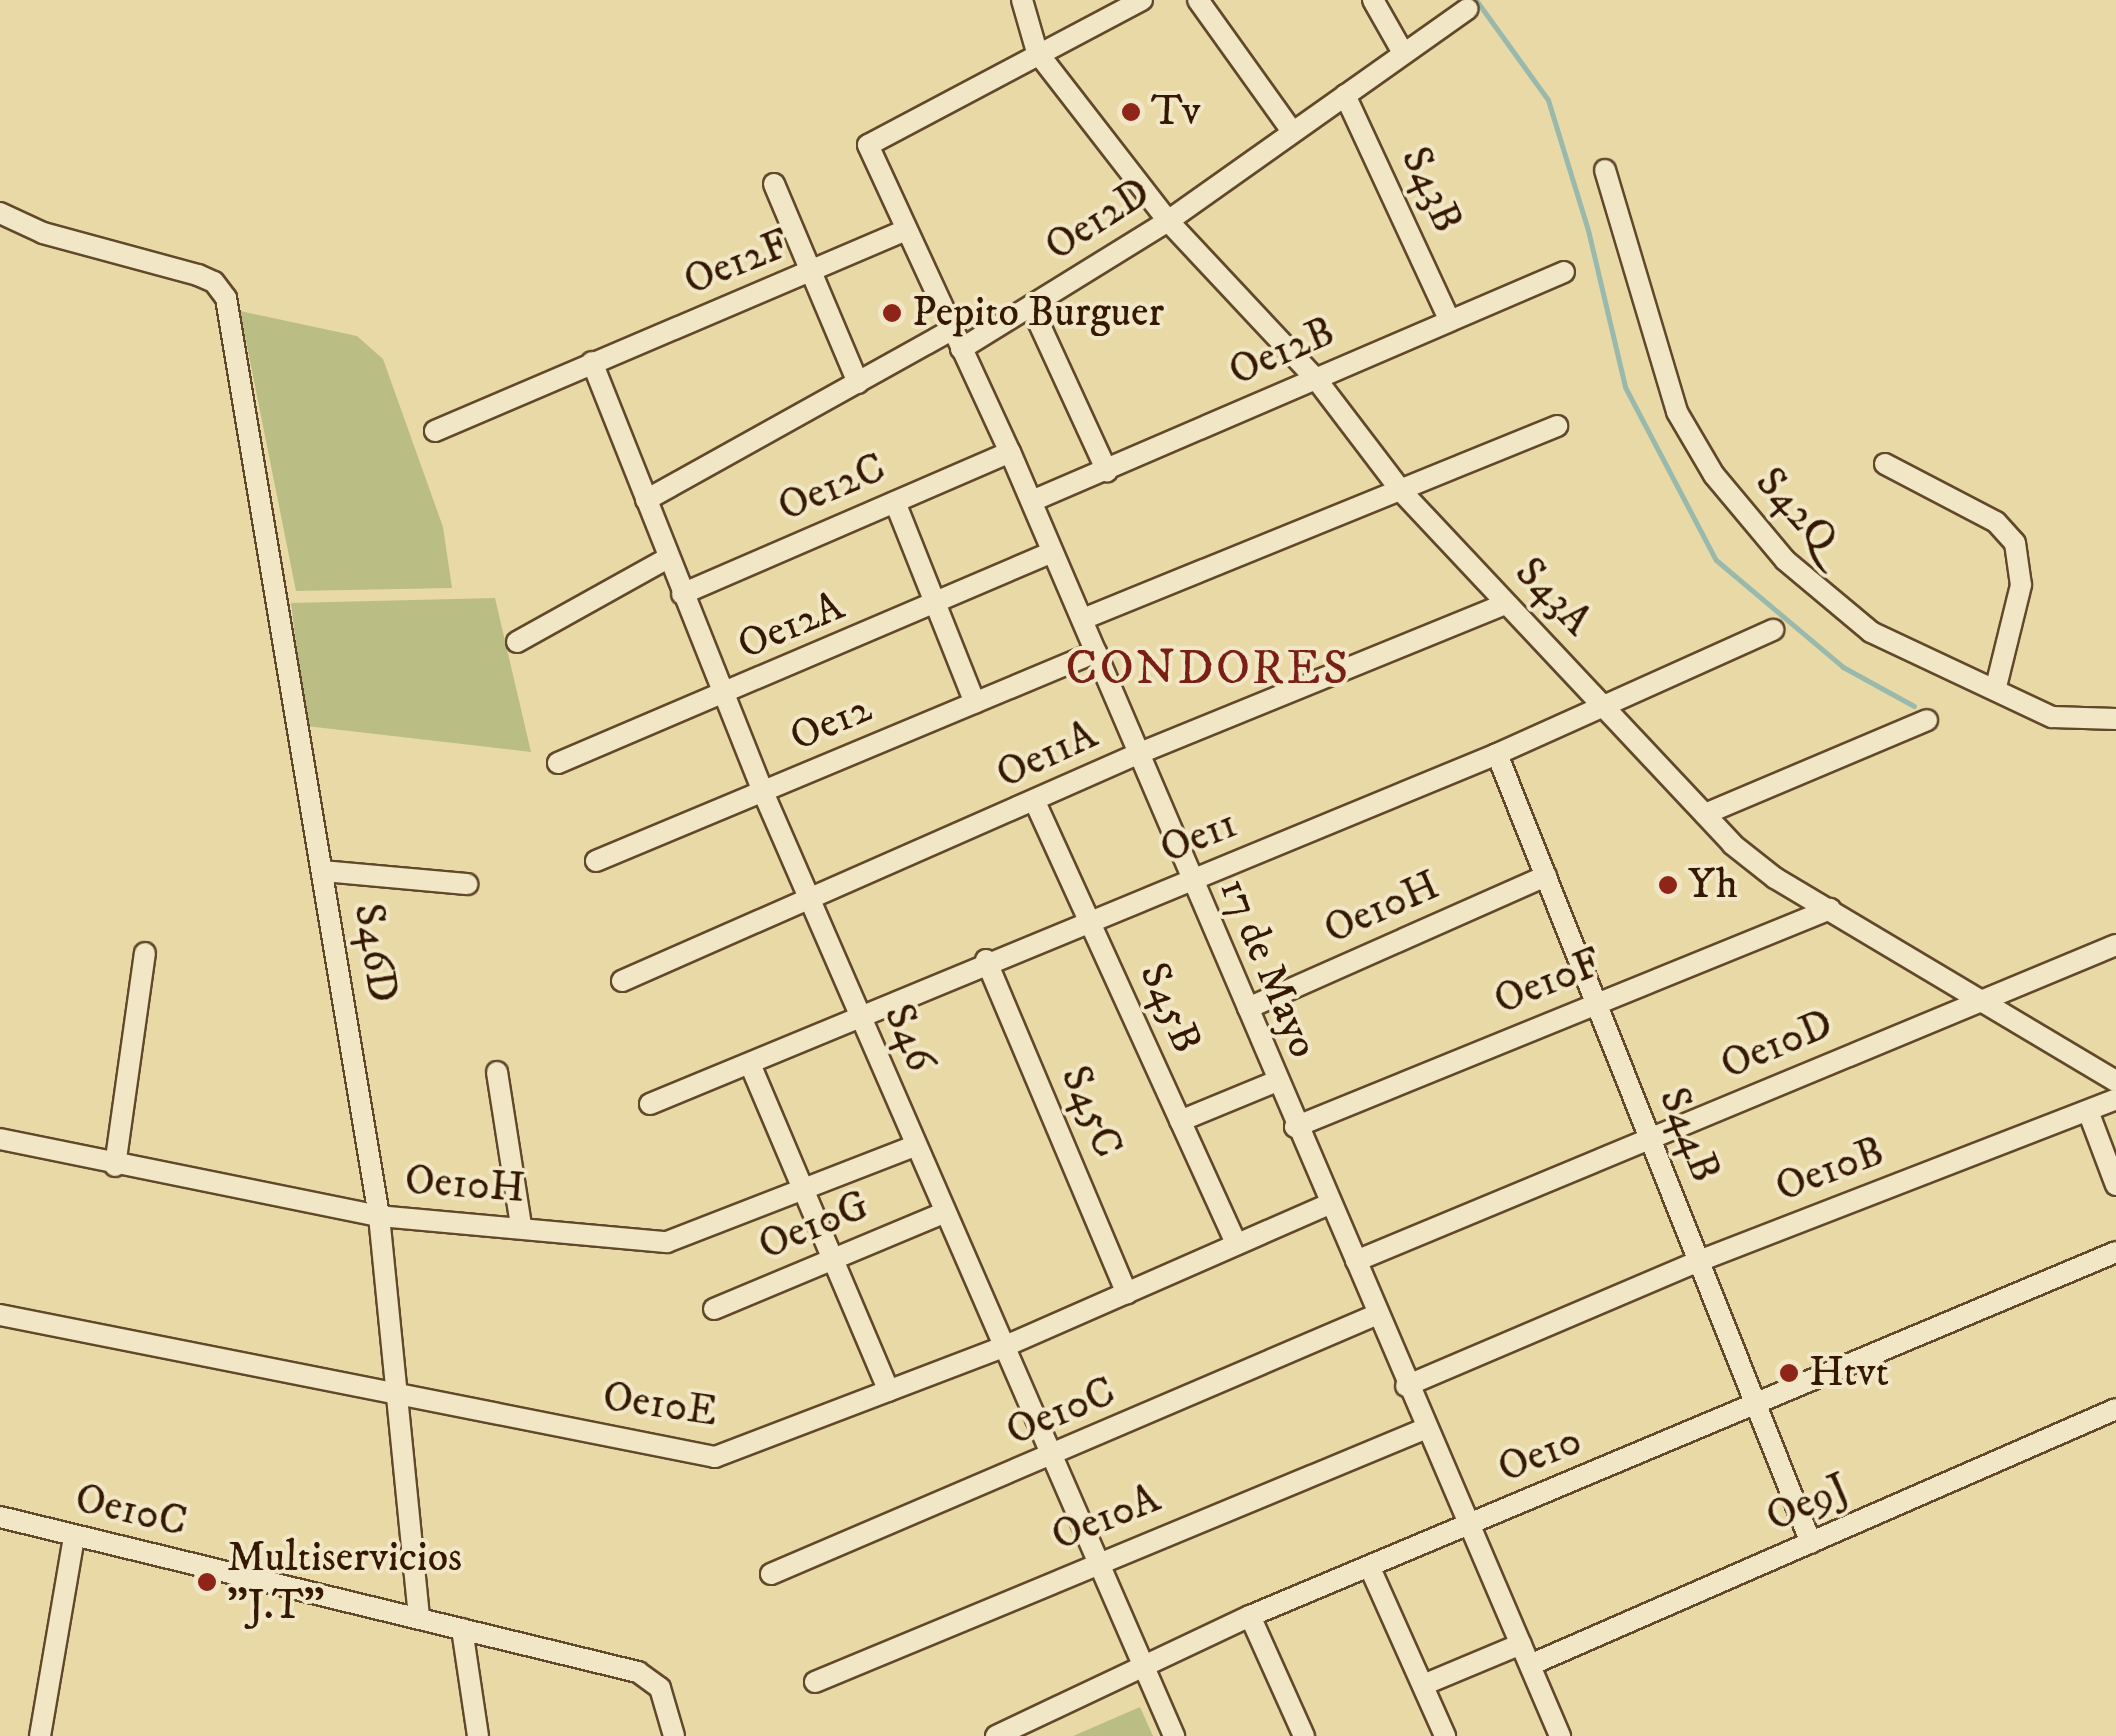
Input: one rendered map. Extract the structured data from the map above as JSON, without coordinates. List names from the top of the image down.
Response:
{
  "streets": {
    "street": [
      "S43B",
      "Oe12D",
      "Oe12F",
      "Oe12B",
      "Oe12C",
      "S42Q",
      "S43A",
      "Oe12A",
      "Oe12",
      "Oe11A",
      "Oe11",
      "Oe10H",
      "S46D",
      "17 de Mayo",
      "Oe10F",
      "S45B",
      "S46",
      "Oe10D",
      "S45C",
      "S44B",
      "Oe10B",
      "Oe10G",
      "Oe10E",
      "Oe10C",
      "Oe10",
      "Oe9J",
      "Oe10A"
    ]
  },
  "crossings": [
    ["S43B", "Oe12D"],
    ["S43B", "Oe12B"],
    ["Oe12D", "S43A"],
    ["Oe12D", "17 de Mayo"],
    ["Oe12D", "S46"],
    ["Oe12F", "17 de Mayo"],
    ["Oe12F", "S46"],
    ["Oe12B", "S43A"],
    ["Oe12B", "17 de Mayo"],
    ["Oe12C", "17 de Mayo"],
    ["Oe12C", "S46"],
    ["S43A", "Oe11A"],
    ["S43A", "Oe11"],
    ["S43A", "17 de Mayo"],
    ["S43A", "Oe10F"],
    ["S43A", "Oe10D"],
    ["Oe12A", "17 de Mayo"],
    ["Oe12A", "S46"],
    ["Oe12", "17 de Mayo"],
    ["Oe12", "S46"],
    ["Oe11A", "17 de Mayo"],
    ["Oe11A", "S45B"],
    ["Oe11A", "S46"],
    ["Oe11", "17 de Mayo"],
    ["Oe11", "S45B"],
    ["Oe11", "S46"],
    ["Oe11", "S45C"],
    ["Oe11", "S44B"],
    ["Oe10H", "S46D"],
    ["Oe10H", "17 de Mayo"],
    ["Oe10H", "S46"],
    ["Oe10H", "S44B"],
    ["S46D", "Oe10E"],
    ["S46D", "Oe10C"],
    ["17 de Mayo", "Oe10F"],
    ["17 de Mayo", "Oe10D"],
    ["17 de Mayo", "Oe10B"],
    ["17 de Mayo", "Oe10E"],
    ["17 de Mayo", "Oe10C"],
    ["17 de Mayo", "Oe10"],
    ["17 de Mayo", "Oe9J"],
    ["17 de Mayo", "Oe10A"],
    ["Oe10F", "S44B"],
    ["S45B", "Oe10E"],
    ["S46", "Oe10G"],
    ["S46", "Oe10E"],
    ["S46", "Oe10C"],
    ["S46", "Oe10"],
    ["S46", "Oe10A"],
    ["Oe10D", "S44B"],
    ["S45C", "Oe10E"],
    ["S44B", "Oe10B"],
    ["S44B", "Oe10"],
    ["S44B", "Oe9J"]
  ],
  "districts": ["CONDORES"],
  "places": [
    "Tv",
    "Pepito Burguer",
    "Yh",
    "Htvt",
    "Multiservicios \"J.T\""
  ]
}
